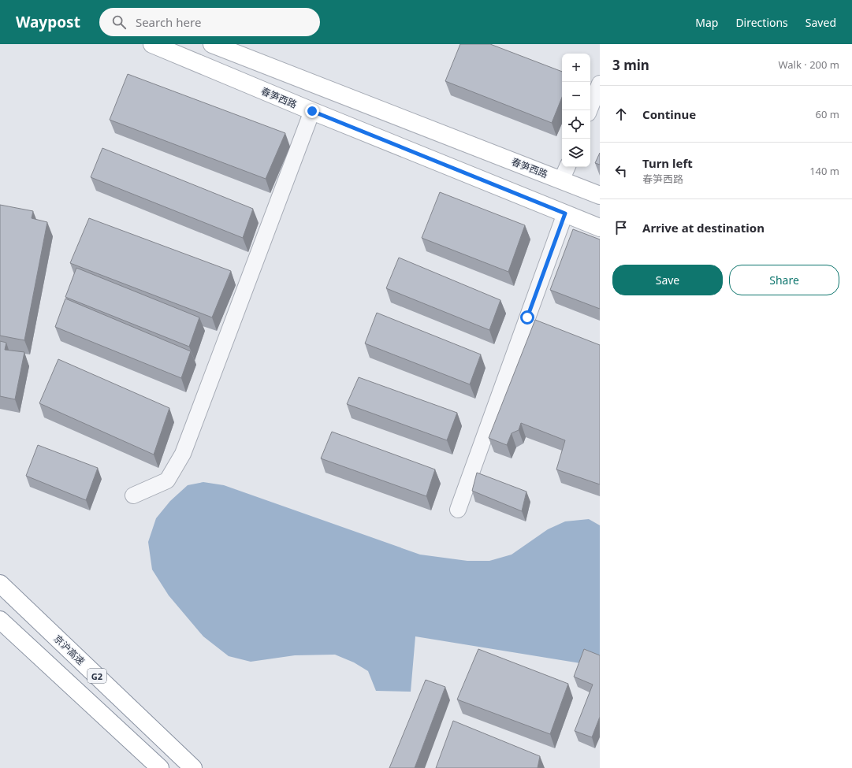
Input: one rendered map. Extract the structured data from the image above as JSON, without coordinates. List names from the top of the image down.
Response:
{
  "streets": {
    "main road": ["春笋西路", "京沪高速", "G2"]
  },
  "page": {
    "header": "Waypost",
    "search": "Search here",
    "nav": ["Map", "Directions", "Saved"],
    "heading": ["3 min", "Walk · 200 m"],
    "map_buttons": ["+", "−"],
    "list": [
      ["Continue", "60 m"],
      ["Turn left", "春笋西路", "140 m"],
      "Arrive at destination"
    ],
    "buttons": ["Save", "Share"]
  }
}
